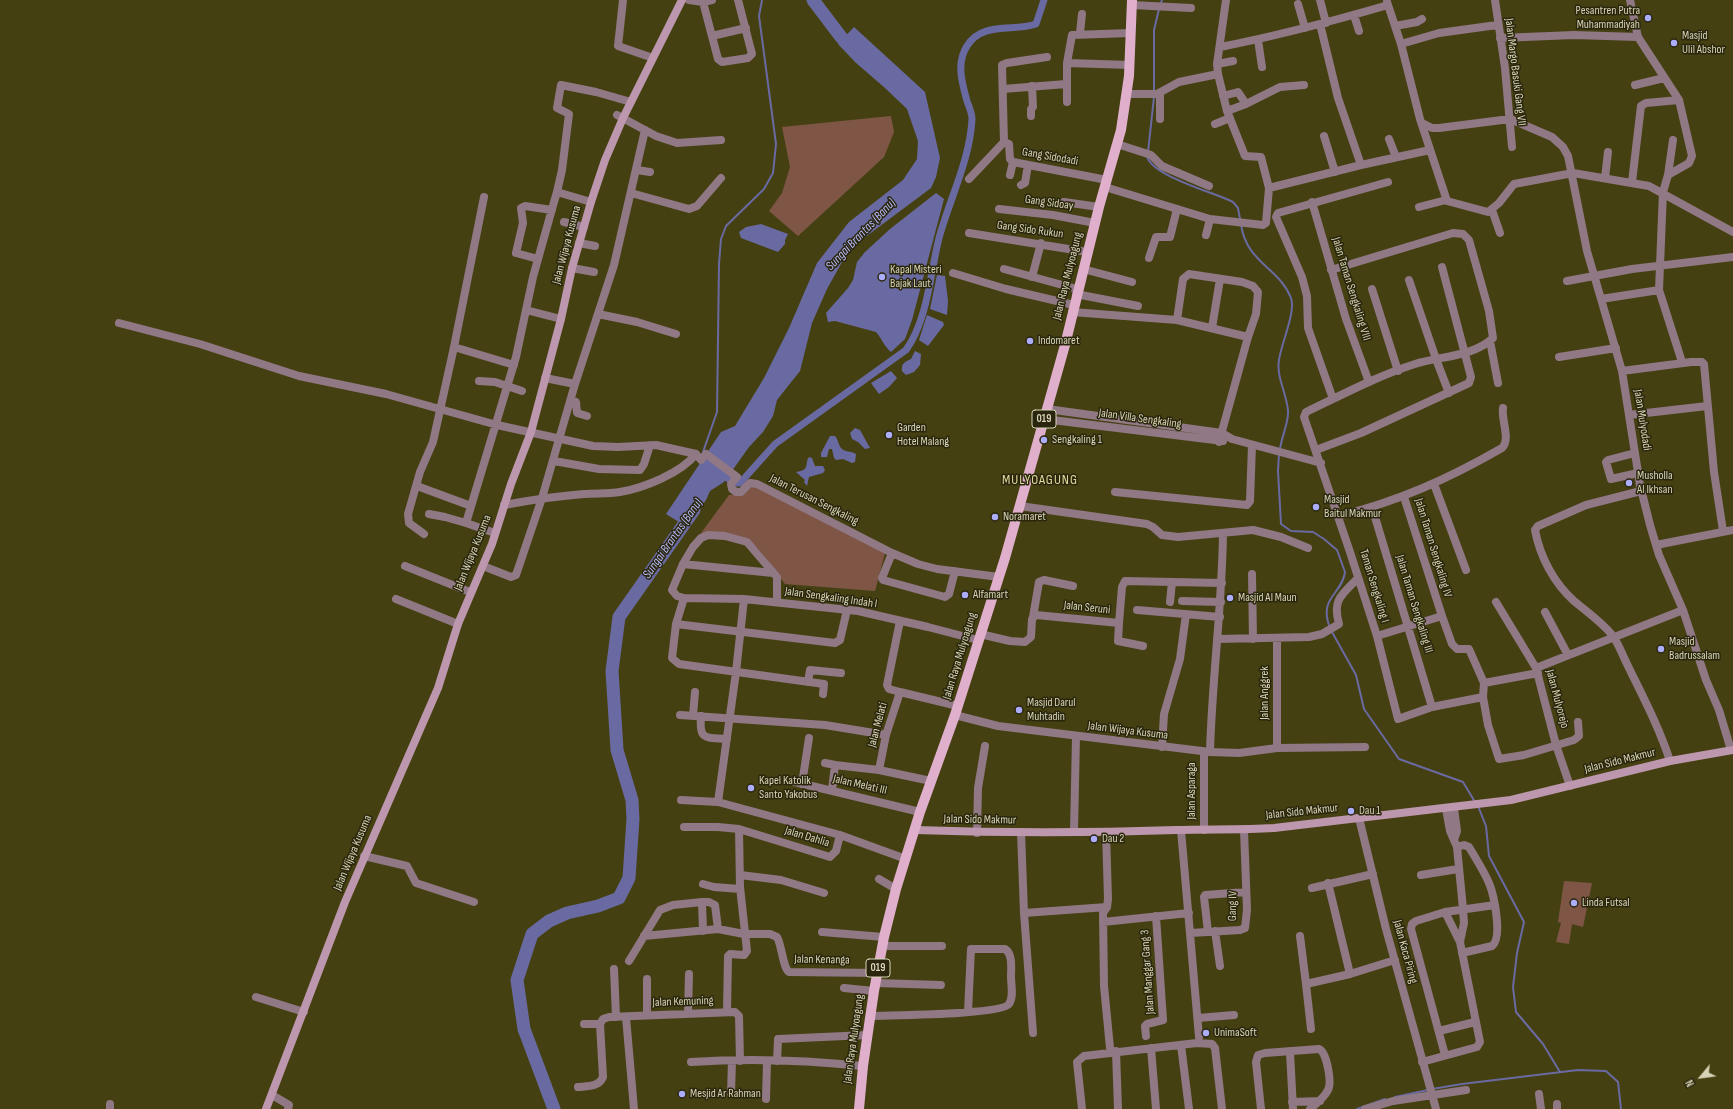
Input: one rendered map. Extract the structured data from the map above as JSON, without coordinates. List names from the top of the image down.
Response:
{
  "streets": {
    "main road": [
      "Jalan Wijaya Kusuma",
      "Jalan Raya Mulyoagung",
      "019",
      "Jalan Sido Makmur"
    ],
    "street": [
      "Jalan Margo Basuki Gang VII",
      "Gang Sidodadi",
      "Gang Sidoay",
      "Gang Sido Rukun",
      "Jalan Taman Sengkaling VIII",
      "Jalan Villa Sengkaling",
      "Jalan Mulyodadi",
      "Jalan Terusan Sengkaling",
      "Jalan Taman Sengkaling IV",
      "Taman Sengkaling I",
      "Jalan Sengkaling Indah I",
      "Jalan Taman Sengkaling III",
      "Jalan Seruni",
      "Jalan Anggrek",
      "Jalan Mulyorejo",
      "Jalan Melati",
      "Jalan Melati III",
      "Jalan Asparaga",
      "Jalan Dahlia",
      "Gang IV",
      "Jalan Kaca Piring",
      "Jalan Kenanga",
      "Jalan Manggar Gang 3",
      "Jalan Kemuning"
    ]
  },
  "crossings": [
    ["Jalan Margo Basuki Gang VII", "Jalan Mulyodadi"],
    ["Gang Sidodadi", "Jalan Raya Mulyoagung"],
    ["Gang Sidoay", "Jalan Raya Mulyoagung"],
    ["Gang Sido Rukun", "Jalan Raya Mulyoagung"],
    ["Jalan Wijaya Kusuma", "Jalan Raya Mulyoagung"],
    ["Jalan Wijaya Kusuma", "Jalan Terusan Sengkaling"],
    ["Jalan Wijaya Kusuma", "Jalan Anggrek"],
    ["Jalan Wijaya Kusuma", "Jalan Melati"],
    ["Jalan Wijaya Kusuma", "Jalan Asparaga"],
    ["Jalan Raya Mulyoagung", "Jalan Villa Sengkaling"],
    ["Jalan Raya Mulyoagung", "Jalan Terusan Sengkaling"],
    ["Jalan Raya Mulyoagung", "Jalan Sengkaling Indah I"],
    ["Jalan Raya Mulyoagung", "Jalan Melati"],
    ["Jalan Raya Mulyoagung", "Jalan Sido Makmur"],
    ["Jalan Raya Mulyoagung", "Jalan Melati III"],
    ["Jalan Raya Mulyoagung", "Jalan Dahlia"],
    ["Jalan Raya Mulyoagung", "Jalan Kenanga"],
    ["Jalan Villa Sengkaling", "Taman Sengkaling I"],
    ["Jalan Mulyodadi", "Jalan Sido Makmur"],
    ["Taman Sengkaling I", "Jalan Taman Sengkaling III"],
    ["Jalan Mulyorejo", "Jalan Sido Makmur"],
    ["Jalan Sido Makmur", "Jalan Asparaga"],
    ["Jalan Sido Makmur", "Gang IV"],
    ["Jalan Sido Makmur", "Jalan Kaca Piring"]
  ],
  "districts": ["MULYOAGUNG"],
  "water": ["Sungai Brantas (Banu)"],
  "places": [
    "Pesantren Putra Muhammadiyah",
    "Masjid Ulil Abshor",
    "Kapal Misteri Bajak Laut",
    "Indomaret",
    "Garden Hotel Malang",
    "Sengkaling 1",
    "Musholla Al Ikhsan",
    "Masjid Baitul Makmur",
    "Noramaret",
    "Alfamart",
    "Masjid Al Maun",
    "Masjid Badrussalam",
    "Masjid Darul Muhtadin",
    "Kapel Katolik Santo Yakobus",
    "Dau 1",
    "Dau 2",
    "Linda Futsal",
    "UnimaSoft",
    "Mesjid Ar Rahman"
  ],
  "north": "bottom left"
}
